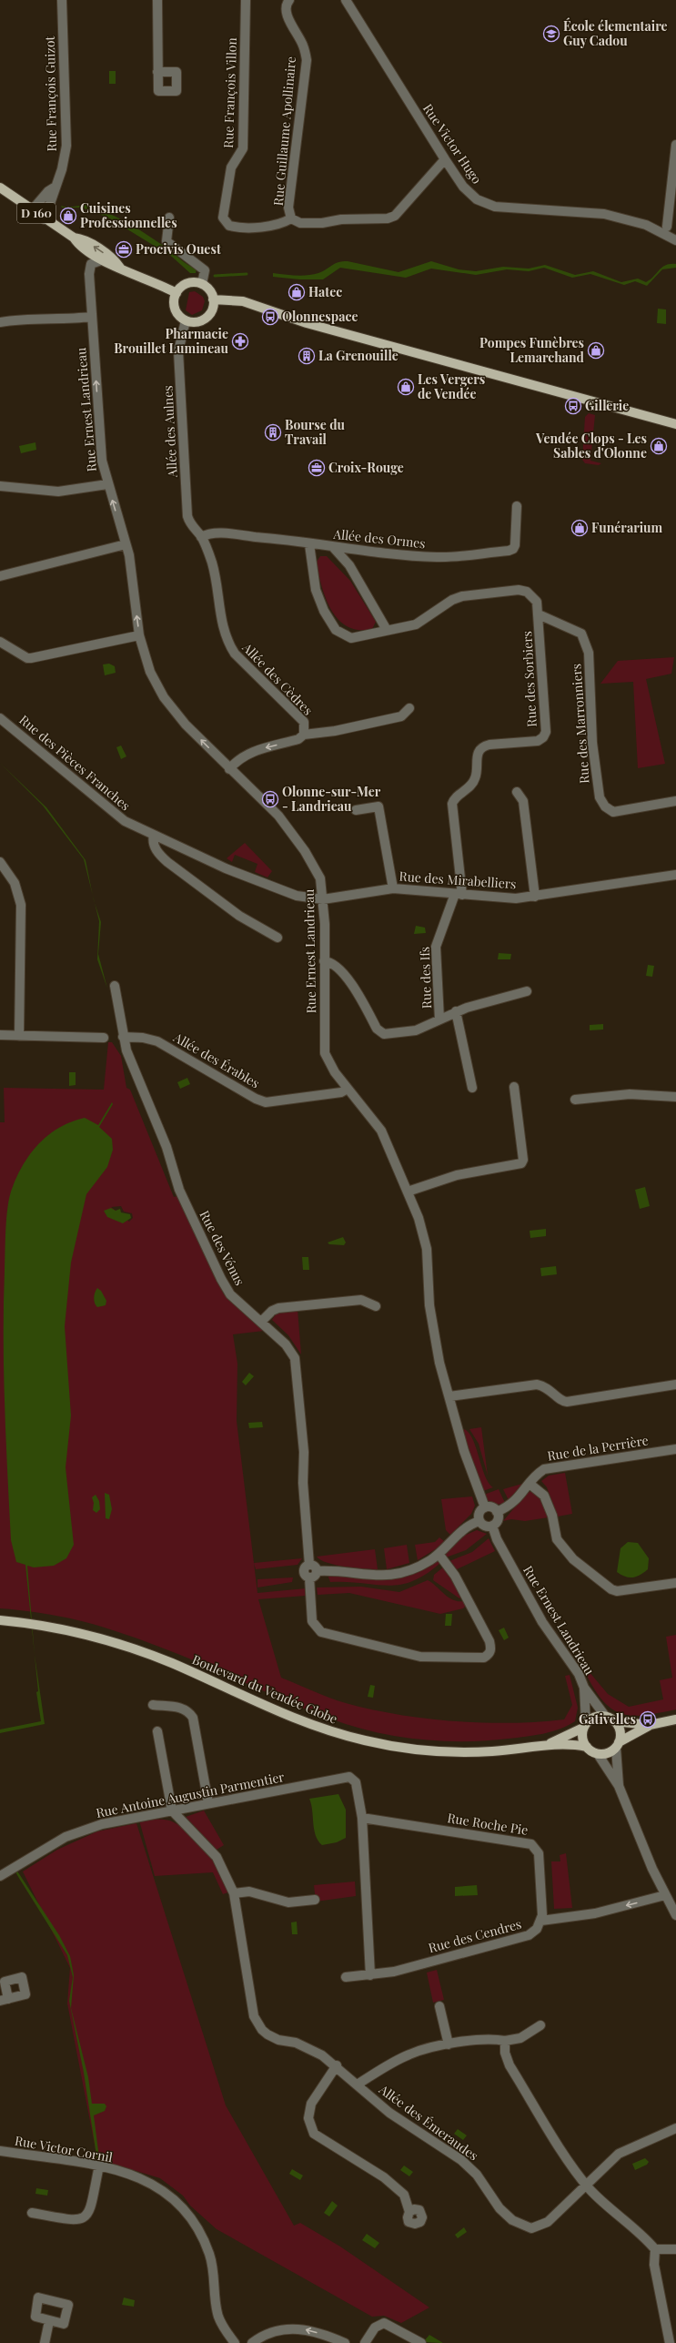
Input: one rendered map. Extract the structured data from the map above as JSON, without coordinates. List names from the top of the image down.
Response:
{
  "streets": {
    "main road": ["D 160", "Boulevard du Vendée Globe"],
    "street": [
      "Rue François Villon",
      "Rue François Guizot",
      "Rue Guillaume Apollinaire",
      "Rue Victor Hugo",
      "Rue Ernest Landrieau",
      "Allée des Aulnes",
      "Allée des Ormes",
      "Allée des Cèdres",
      "Rue des Sorbiers",
      "Rue des Marronniers",
      "Rue des Pièces Franches",
      "Rue des Mirabelliers",
      "Rue des Ifs",
      "Allée des Érables",
      "Rue des Vénus",
      "Rue de la Perrière",
      "Rue Antoine Augustin Parmentier",
      "Rue Roche Pie",
      "Rue des Cendres",
      "Allée des Émeraudes",
      "Rue Victor Cornil"
    ]
  },
  "crossings": [
    ["Rue François Villon", "Rue Guillaume Apollinaire"],
    ["Rue François Guizot", "D 160"],
    ["Rue Guillaume Apollinaire", "Rue Victor Hugo"],
    ["D 160", "Rue Ernest Landrieau"],
    ["D 160", "Allée des Aulnes"],
    ["Rue Ernest Landrieau", "Rue des Pièces Franches"],
    ["Rue Ernest Landrieau", "Rue des Mirabelliers"],
    ["Rue Ernest Landrieau", "Allée des Érables"],
    ["Rue Ernest Landrieau", "Rue de la Perrière"],
    ["Rue Ernest Landrieau", "Boulevard du Vendée Globe"],
    ["Allée des Aulnes", "Allée des Ormes"],
    ["Allée des Aulnes", "Allée des Cèdres"],
    ["Allée des Ormes", "Allée des Cèdres"],
    ["Rue des Sorbiers", "Rue des Marronniers"],
    ["Rue des Sorbiers", "Rue des Mirabelliers"],
    ["Rue des Sorbiers", "Rue des Ifs"],
    ["Rue des Pièces Franches", "Rue des Mirabelliers"],
    ["Rue des Mirabelliers", "Rue des Ifs"],
    ["Allée des Érables", "Rue des Vénus"],
    ["Rue Antoine Augustin Parmentier", "Rue Roche Pie"],
    ["Rue Antoine Augustin Parmentier", "Allée des Émeraudes"],
    ["Rue Roche Pie", "Rue des Cendres"]
  ],
  "places": {
    "school or university": ["École élementaire Guy Cadou"],
    "shop": [
      "Cuisines Professionnelles",
      "Hatec",
      "Pompes Funèbres Lemarchand",
      "Les Vergers de Vendée",
      "Vendée Clops - Les Sables d'Olonne",
      "Funérarium"
    ],
    "office": ["Procivis Ouest", "Croix-Rouge"],
    "bus stop": [
      "Olonnespace",
      "Gillerie",
      "Olonne-sur-Mer - Landrieau",
      "Gativelles"
    ],
    "pharmacy": ["Pharmacie Brouillet Lumineau"],
    "building": ["La Grenouille", "Bourse du Travail"]
  }
}
